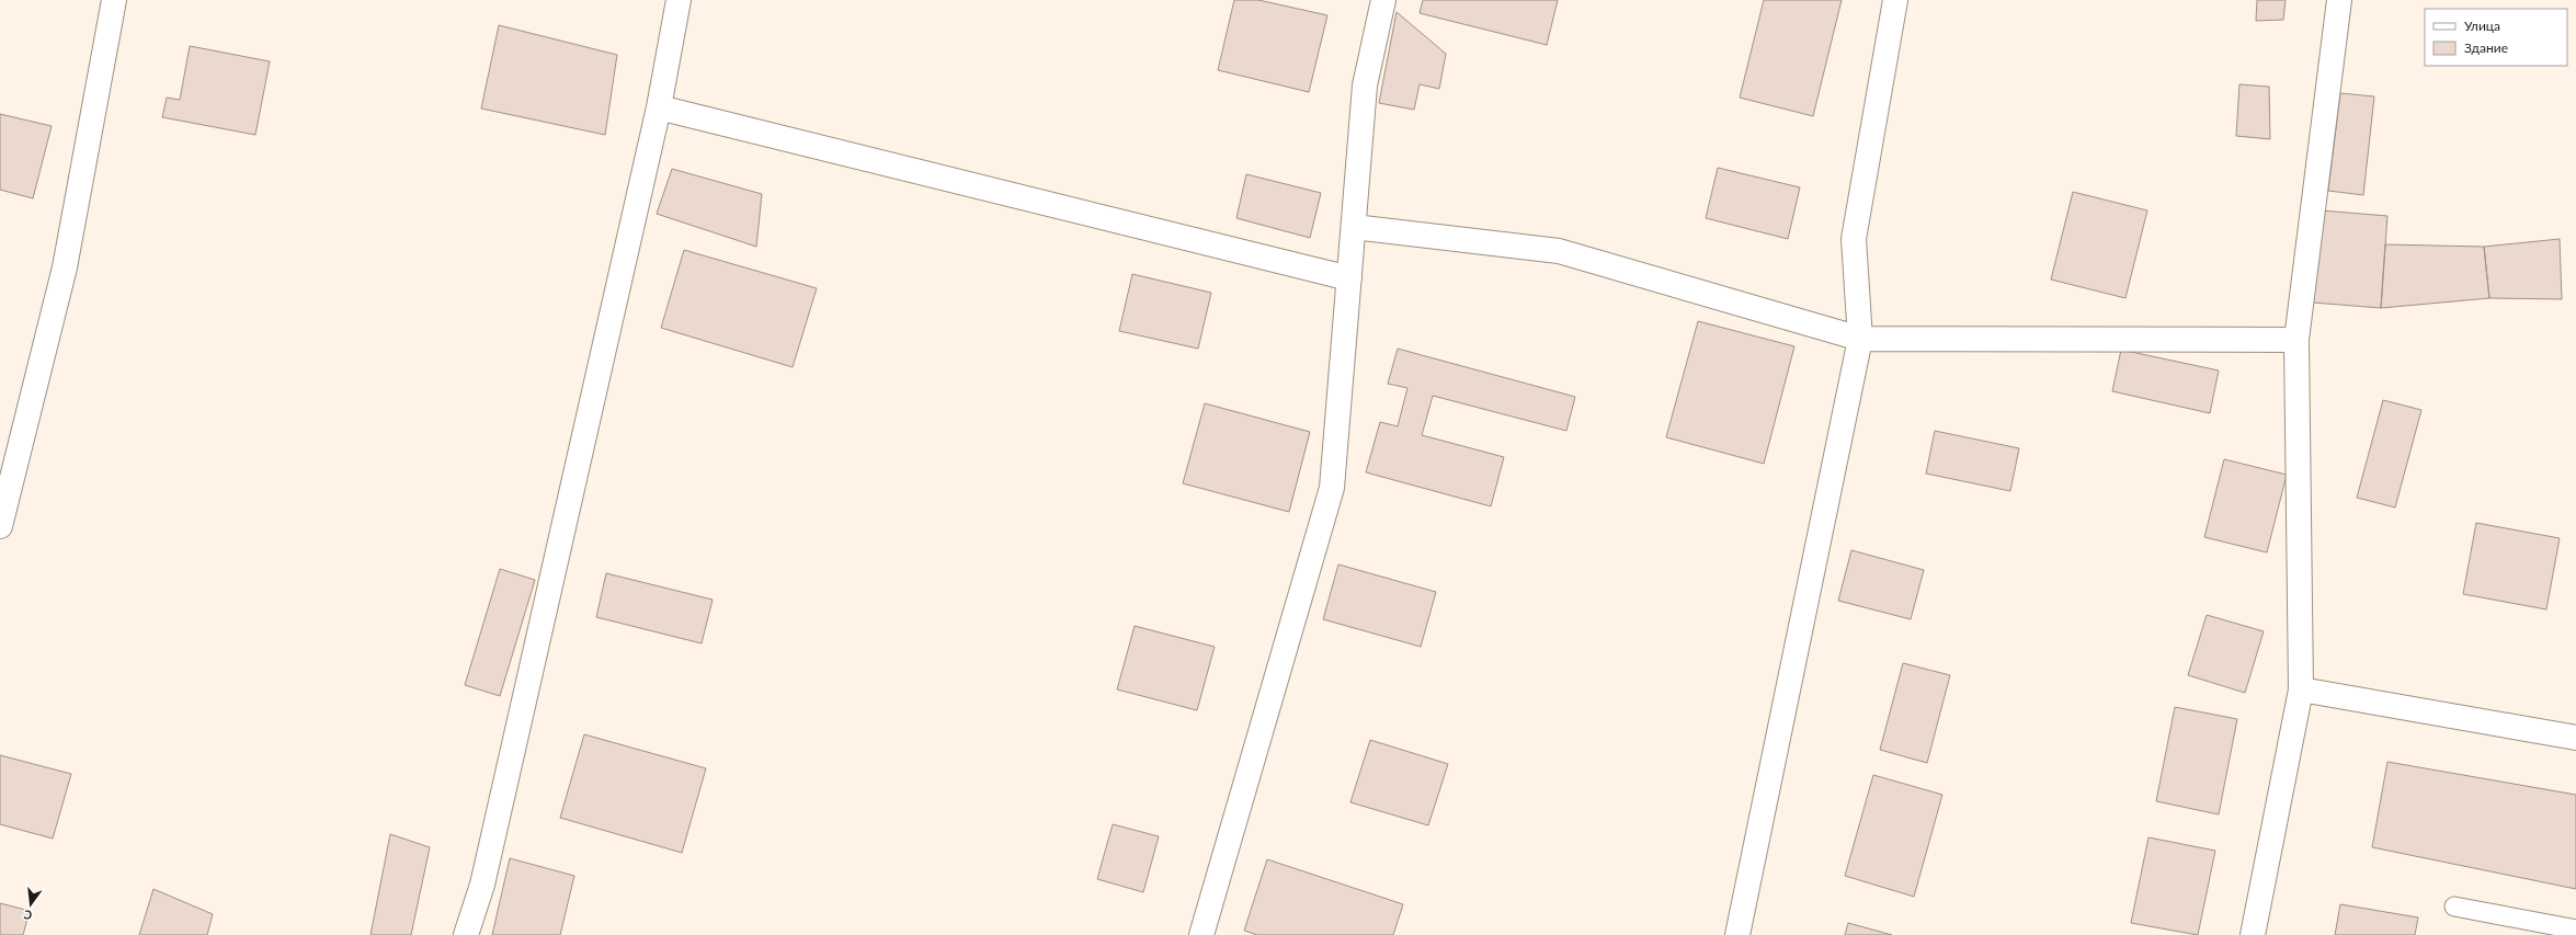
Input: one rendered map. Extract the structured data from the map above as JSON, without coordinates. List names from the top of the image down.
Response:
{
  "legend": ["Улица", "Здание"],
  "north": "bottom"
}
